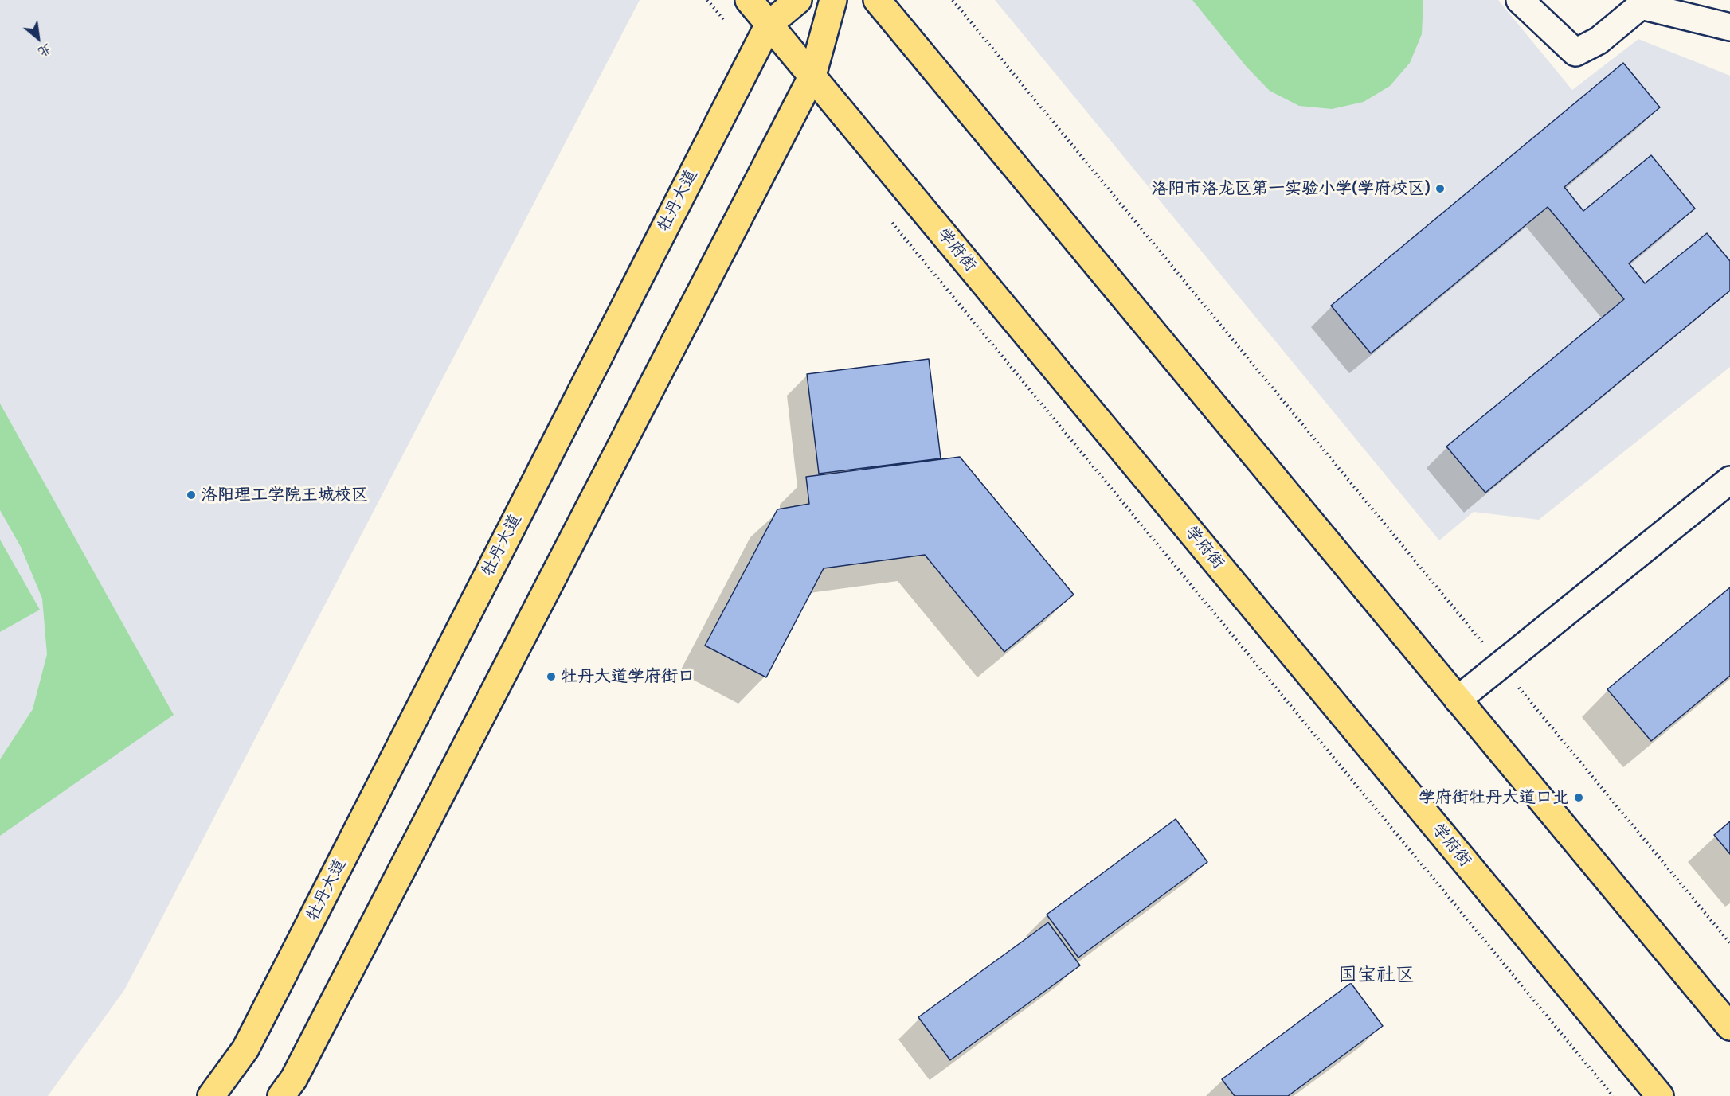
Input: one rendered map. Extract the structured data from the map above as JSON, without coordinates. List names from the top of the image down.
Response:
{
  "streets": {
    "main road": ["牡丹大道", "学府街"]
  },
  "crossings": [
    ["牡丹大道", "学府街"]
  ],
  "districts": ["国宝社区"],
  "places": [
    "洛阳市洛龙区第一实验小学(学府校区)",
    "洛阳理工学院王城校区",
    "牡丹大道学府街口",
    "学府街牡丹大道口北"
  ],
  "north": "bottom right"
}
